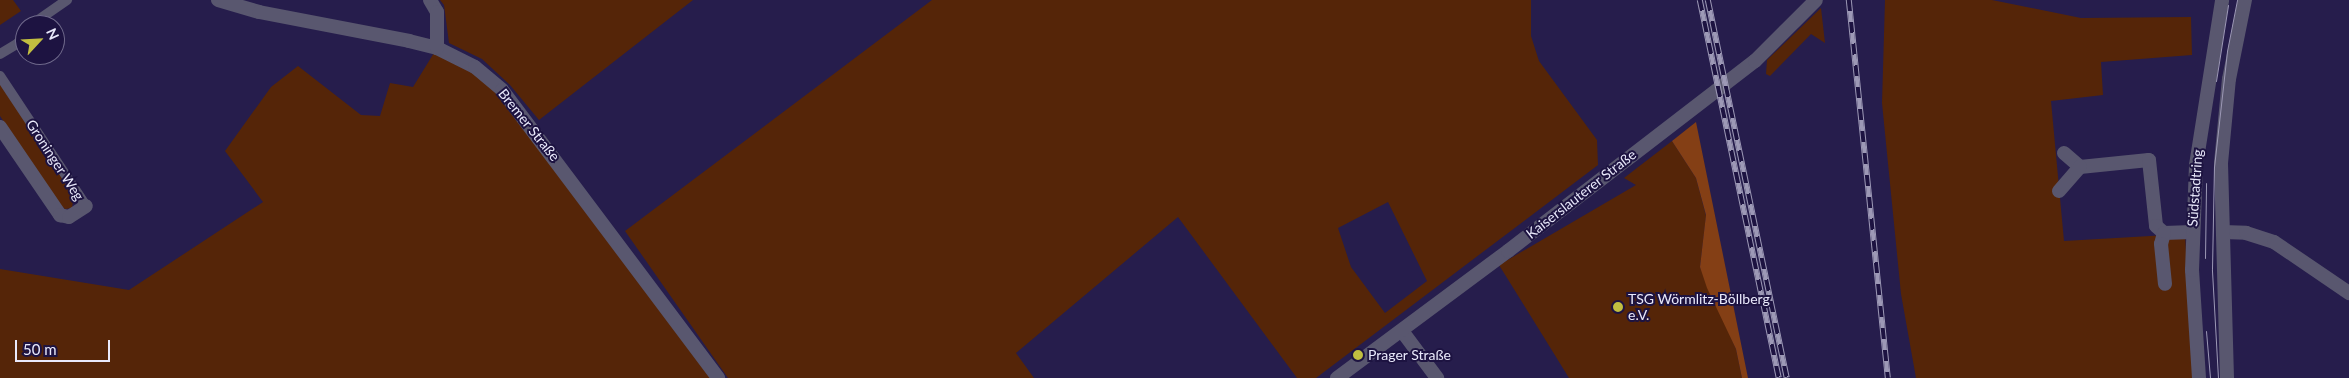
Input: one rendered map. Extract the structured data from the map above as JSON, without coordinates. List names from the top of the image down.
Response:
{
  "streets": {
    "street": [
      "Bremer Straße",
      "Groninger Weg",
      "Südstadtring",
      "Kaiserslauterer Straße"
    ]
  },
  "places": ["TSG Wörmlitz-Böllberg e.V.", "Prager Straße"],
  "scale_bar": "50 m",
  "north": "top right"
}
